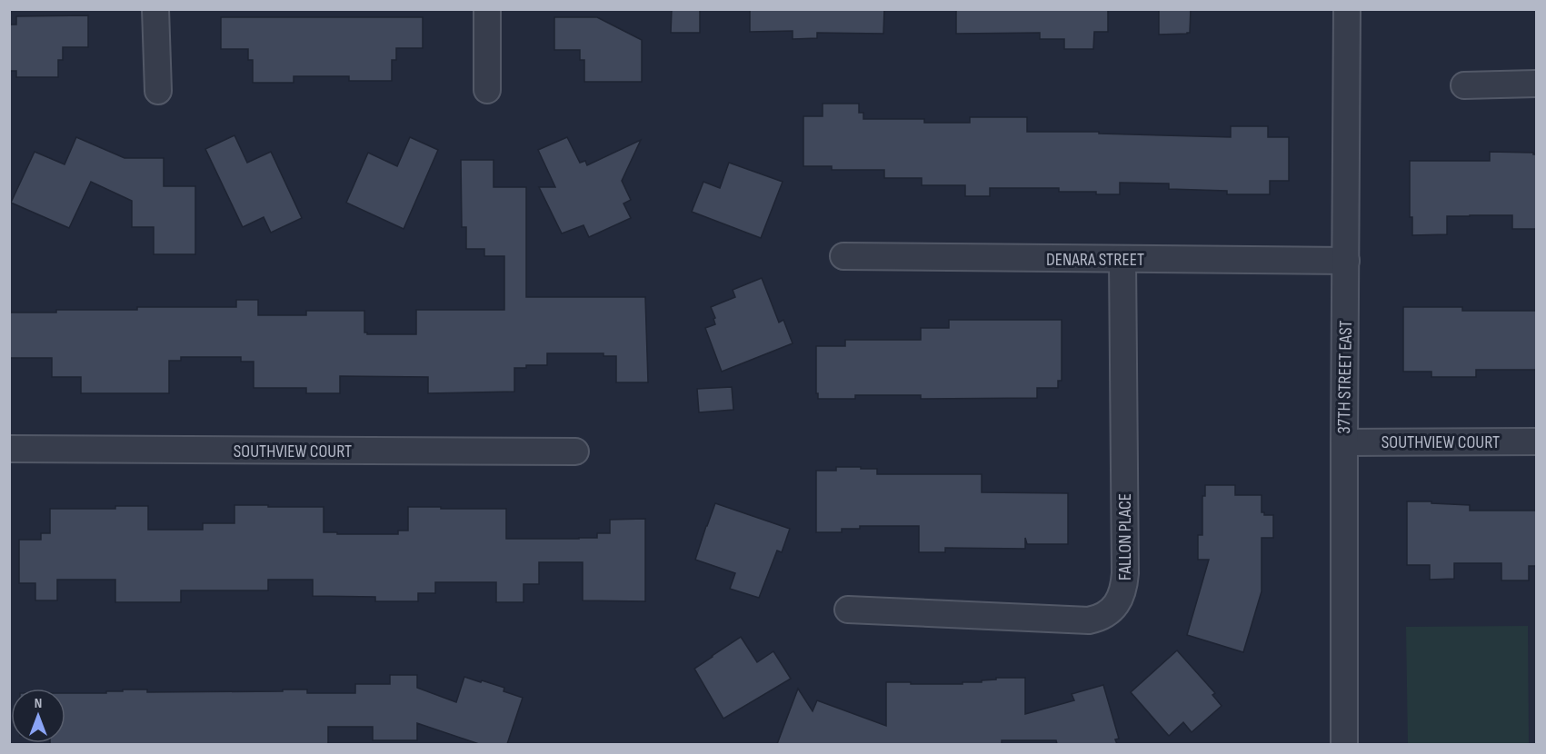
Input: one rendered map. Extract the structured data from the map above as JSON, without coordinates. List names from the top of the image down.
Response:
{
  "streets": {
    "street": [
      "DENARA STREET",
      "37TH STREET EAST",
      "SOUTHVIEW COURT",
      "FALLON PLACE"
    ]
  },
  "crossings": [
    ["DENARA STREET", "37TH STREET EAST"],
    ["DENARA STREET", "FALLON PLACE"],
    ["37TH STREET EAST", "SOUTHVIEW COURT"]
  ],
  "north": "top"
}
